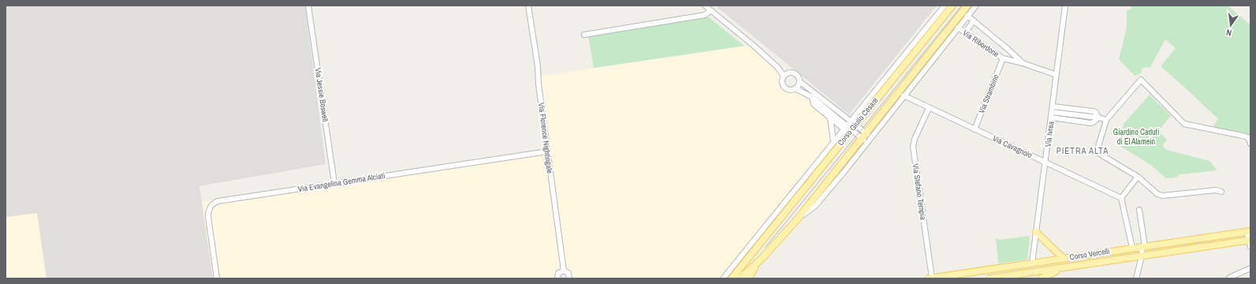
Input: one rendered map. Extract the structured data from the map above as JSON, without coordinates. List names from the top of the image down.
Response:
{
  "streets": {
    "main road": ["Corso Giulio Cesare", "Corso Vercelli"],
    "street": [
      "Via Ribordone",
      "Via Strambino",
      "Via Jessie Boswell",
      "Via Ivrea",
      "Via Florence Nightingale",
      "Via Cavagnolo",
      "Via Evangelina Gemma Alciati",
      "Via Stefano Tempia"
    ]
  },
  "crossings": [
    ["Via Ribordone", "Via Strambino"],
    ["Via Ribordone", "Corso Giulio Cesare"],
    ["Via Ribordone", "Via Ivrea"],
    ["Via Strambino", "Via Cavagnolo"],
    ["Via Jessie Boswell", "Via Evangelina Gemma Alciati"],
    ["Corso Giulio Cesare", "Via Cavagnolo"],
    ["Via Ivrea", "Via Cavagnolo"],
    ["Via Ivrea", "Corso Vercelli"],
    ["Via Florence Nightingale", "Via Evangelina Gemma Alciati"],
    ["Via Cavagnolo", "Via Stefano Tempia"],
    ["Via Stefano Tempia", "Corso Vercelli"]
  ],
  "districts": ["PIETRA ALTA"],
  "parks": ["Giardino Caduti di El Alamein"],
  "north": "bottom"
}
